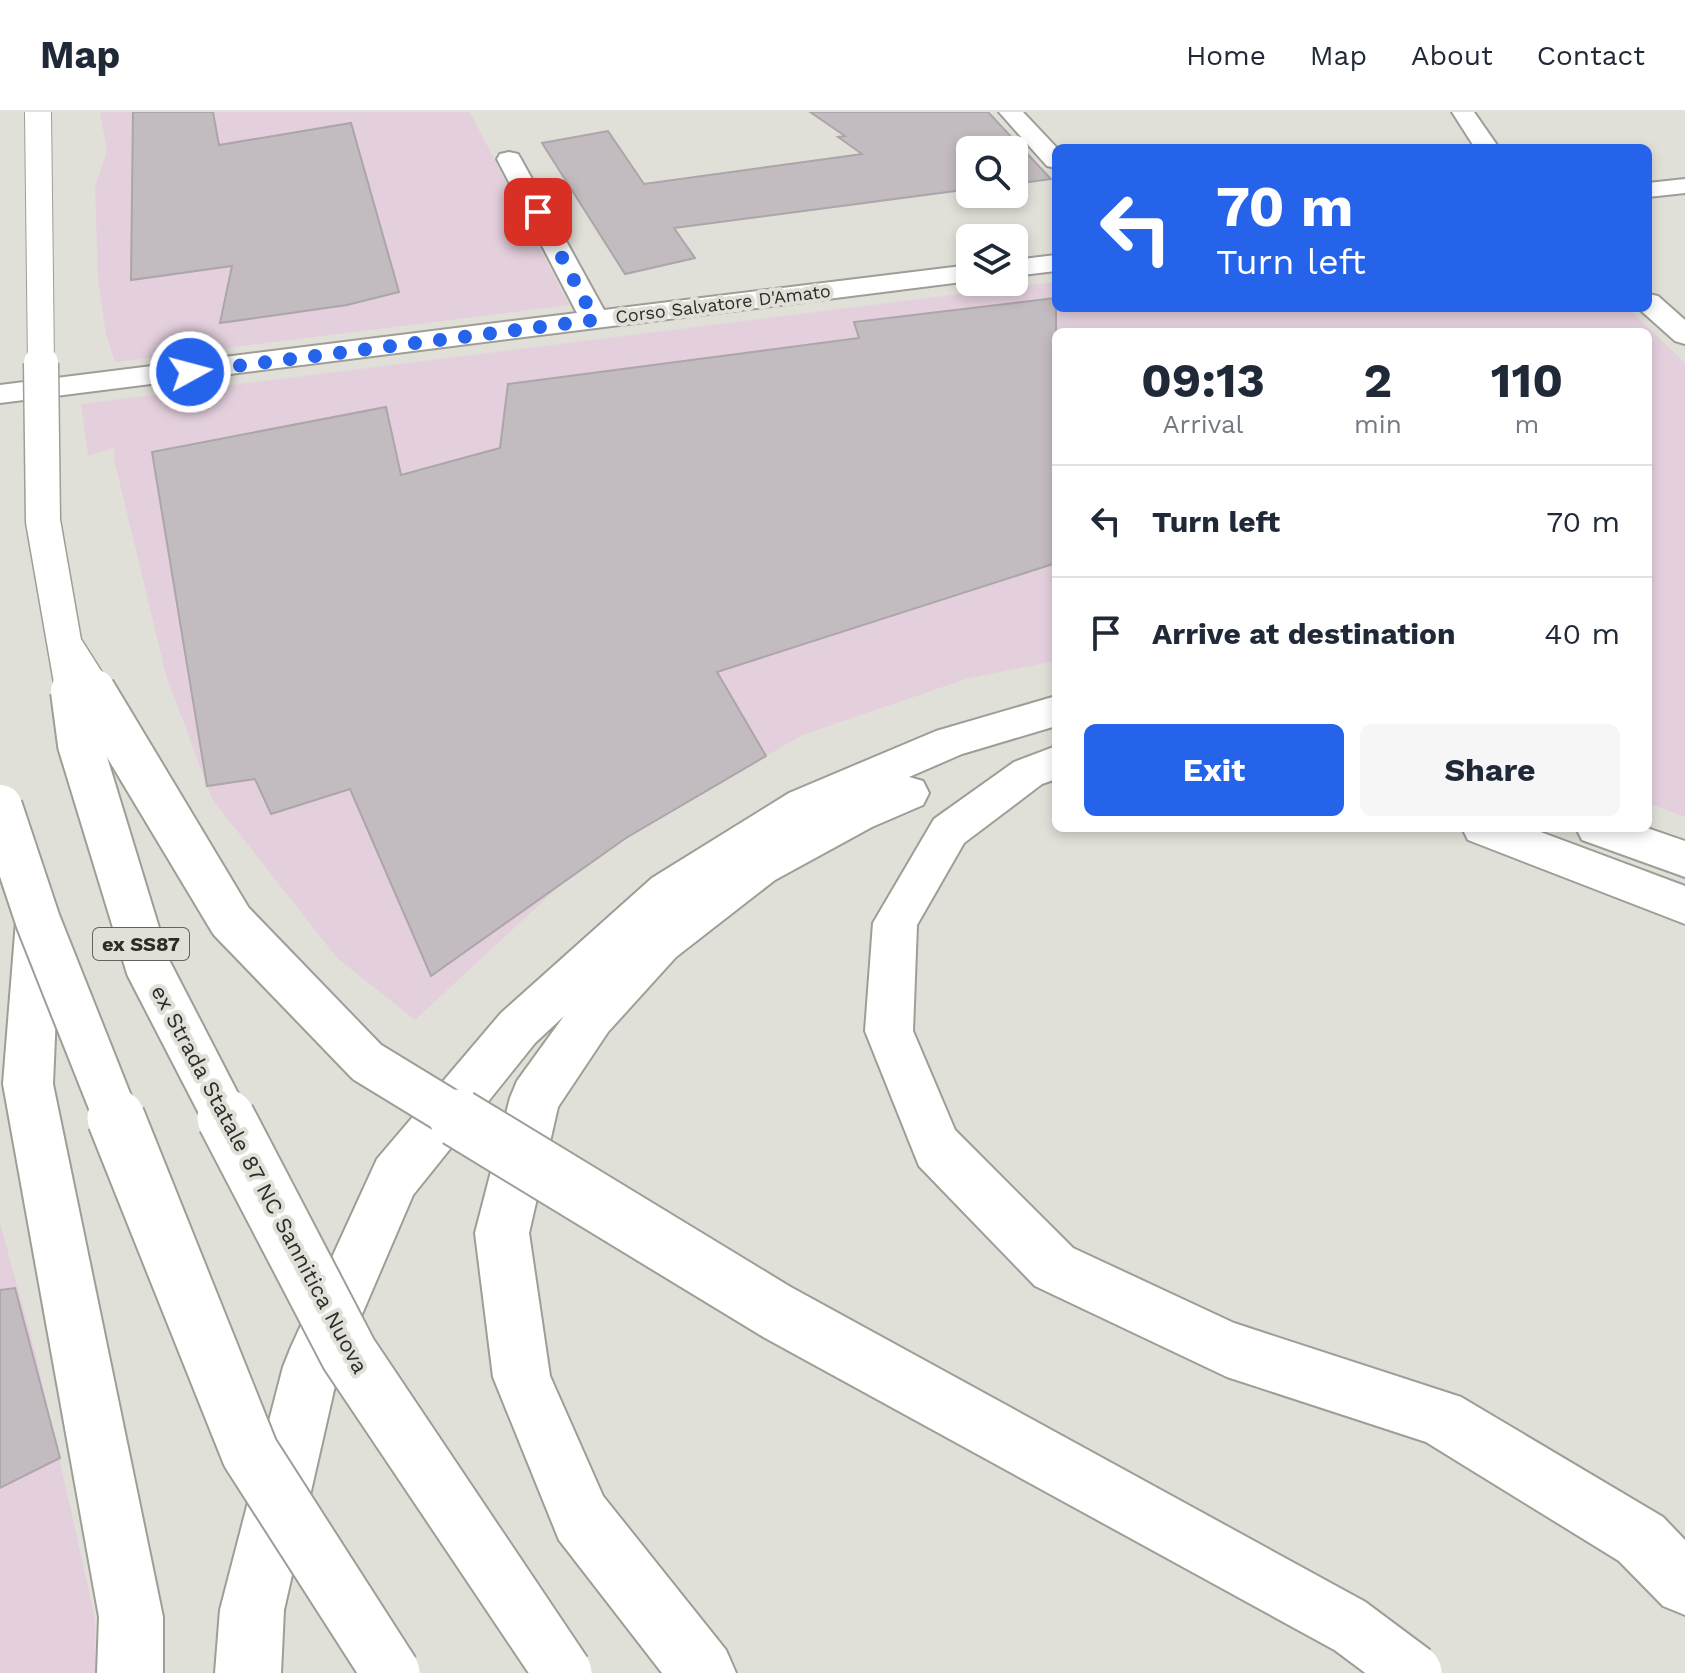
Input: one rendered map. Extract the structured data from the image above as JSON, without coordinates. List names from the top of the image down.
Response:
{
  "streets": {
    "main road": ["Corso Salvatore D'Amato", "ex SS87", "ex Strada Statale 87 NC Sannitica Nuova"]
  },
  "page": {
    "header": "Map",
    "nav": [
      "Home",
      "Map",
      "About",
      "Contact"
    ],
    "turn": ["70 m", "Turn left"],
    "eta": [
      "09:13",
      "Arrival",
      "2",
      "min",
      "110",
      "m"
    ],
    "list": [
      {
        "name": "Turn left",
        "value": "70 m"
      },
      {
        "name": "Arrive at destination",
        "value": "40 m"
      }
    ],
    "buttons": ["Exit", "Share"]
  }
}
